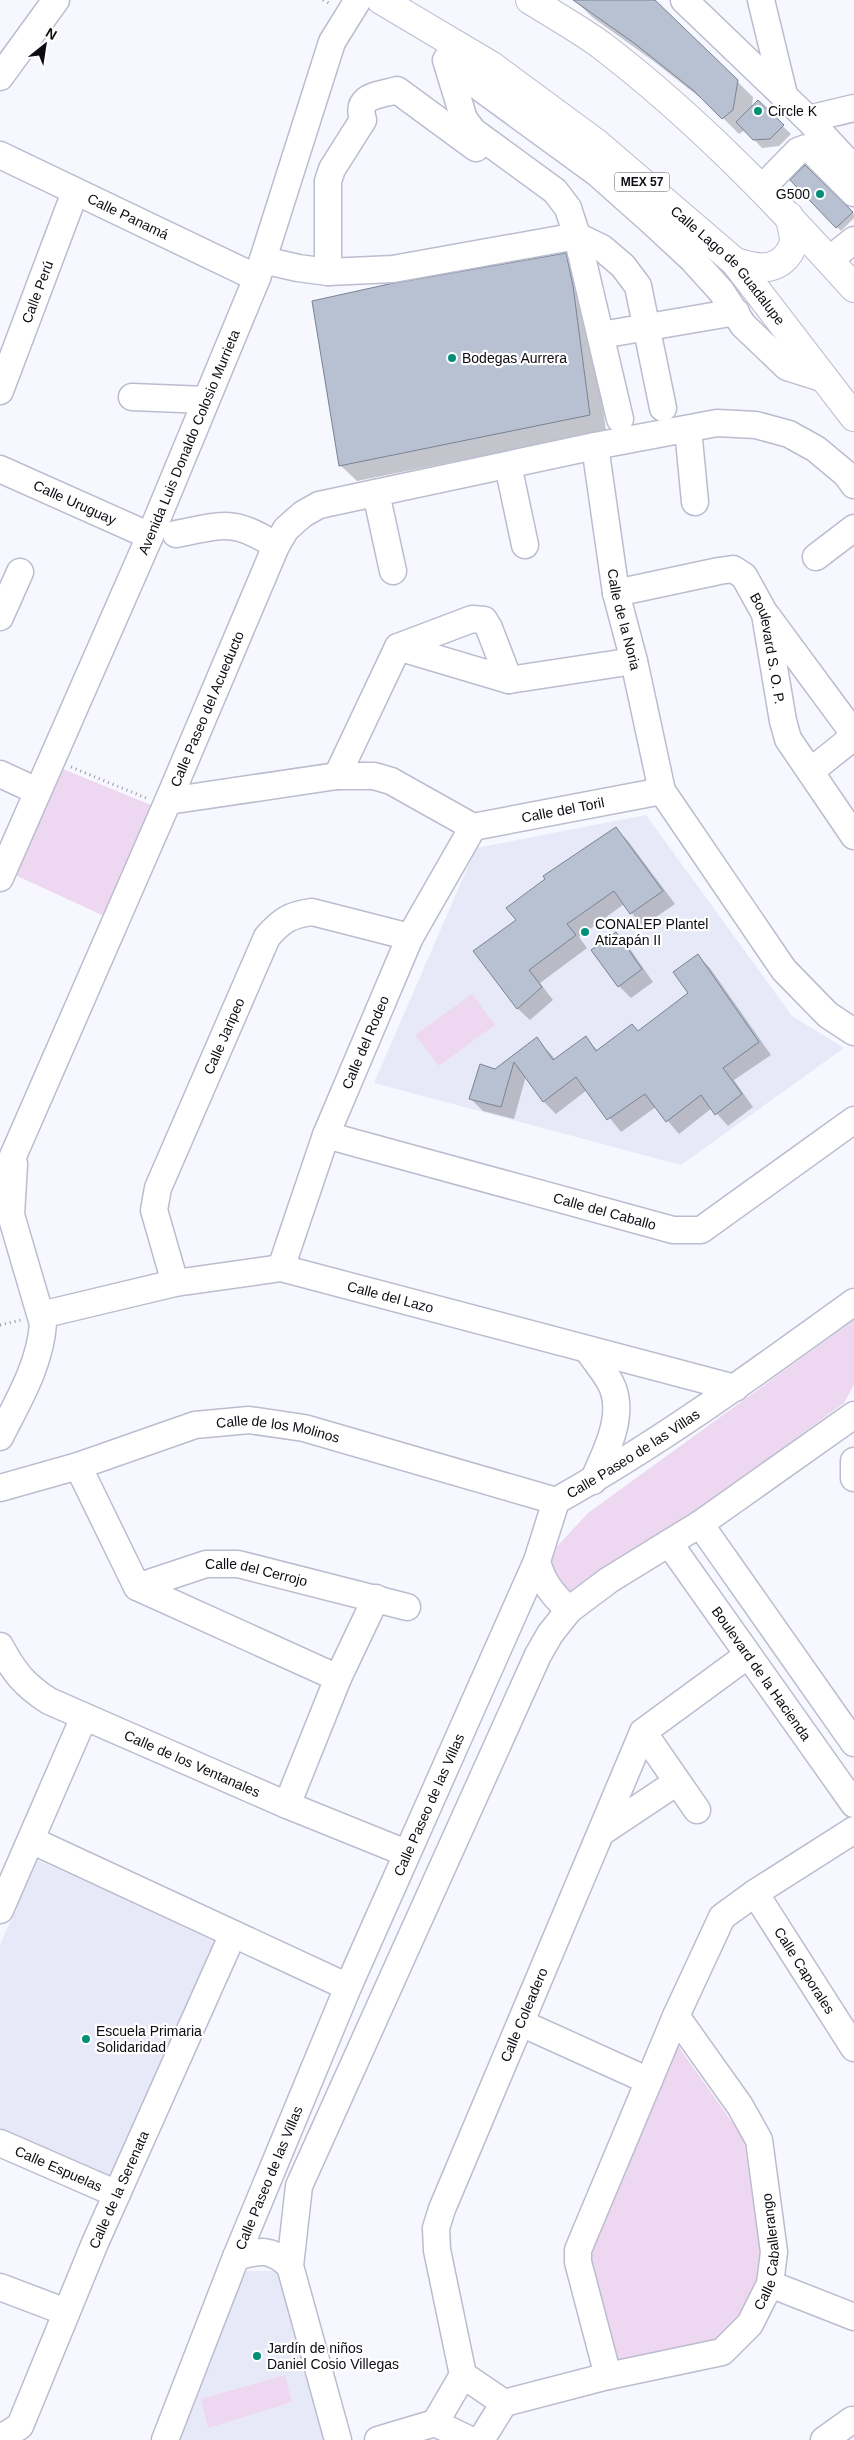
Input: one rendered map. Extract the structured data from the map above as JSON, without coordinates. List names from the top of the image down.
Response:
{
  "streets": {
    "main road": ["MEX 57", "Calle Lago de Guadalupe"],
    "street": [
      "Calle Panamá",
      "Calle Perú",
      "Avenida Luis Donaldo Colosio Murrieta",
      "Calle Uruguay",
      "Calle de la Noria",
      "Boulevard S. O. P.",
      "Calle Paseo del Acueducto",
      "Calle del Toril",
      "Calle Jaripeo",
      "Calle del Rodeo",
      "Calle del Caballo",
      "Calle del Lazo",
      "Calle de los Molinos",
      "Calle Paseo de las Villas",
      "Calle del Cerrojo",
      "Boulevard de la Hacienda",
      "Calle de los Ventanales",
      "Calle Caporales",
      "Calle Coleadero",
      "Calle Espuelas",
      "Calle de la Serenata",
      "Calle Caballerango"
    ]
  },
  "crossings": [
    ["Calle Panamá", "Calle Perú"],
    ["Calle Panamá", "Avenida Luis Donaldo Colosio Murrieta"],
    ["Avenida Luis Donaldo Colosio Murrieta", "Calle Uruguay"],
    ["Calle de la Noria", "Boulevard S. O. P."],
    ["Calle de la Noria", "Calle Paseo del Acueducto"],
    ["Calle de la Noria", "Calle del Toril"],
    ["Calle del Toril", "Calle del Rodeo"],
    ["Calle Jaripeo", "Calle del Rodeo"],
    ["Calle Jaripeo", "Calle del Lazo"],
    ["Calle del Rodeo", "Calle del Caballo"],
    ["Calle del Rodeo", "Calle del Lazo"],
    ["Calle del Lazo", "Calle Paseo de las Villas"],
    ["Calle de los Molinos", "Calle Paseo de las Villas"],
    ["Calle Paseo de las Villas", "Calle de los Ventanales"],
    ["Calle Espuelas", "Calle de la Serenata"]
  ],
  "places": [
    "Circle K",
    "G500",
    "Bodegas Aurrera",
    "CONALEP Plantel Atizapán II",
    "Escuela Primaria Solidaridad",
    "Jardín de niños Daniel Cosio Villegas"
  ],
  "north": "top right"
}
